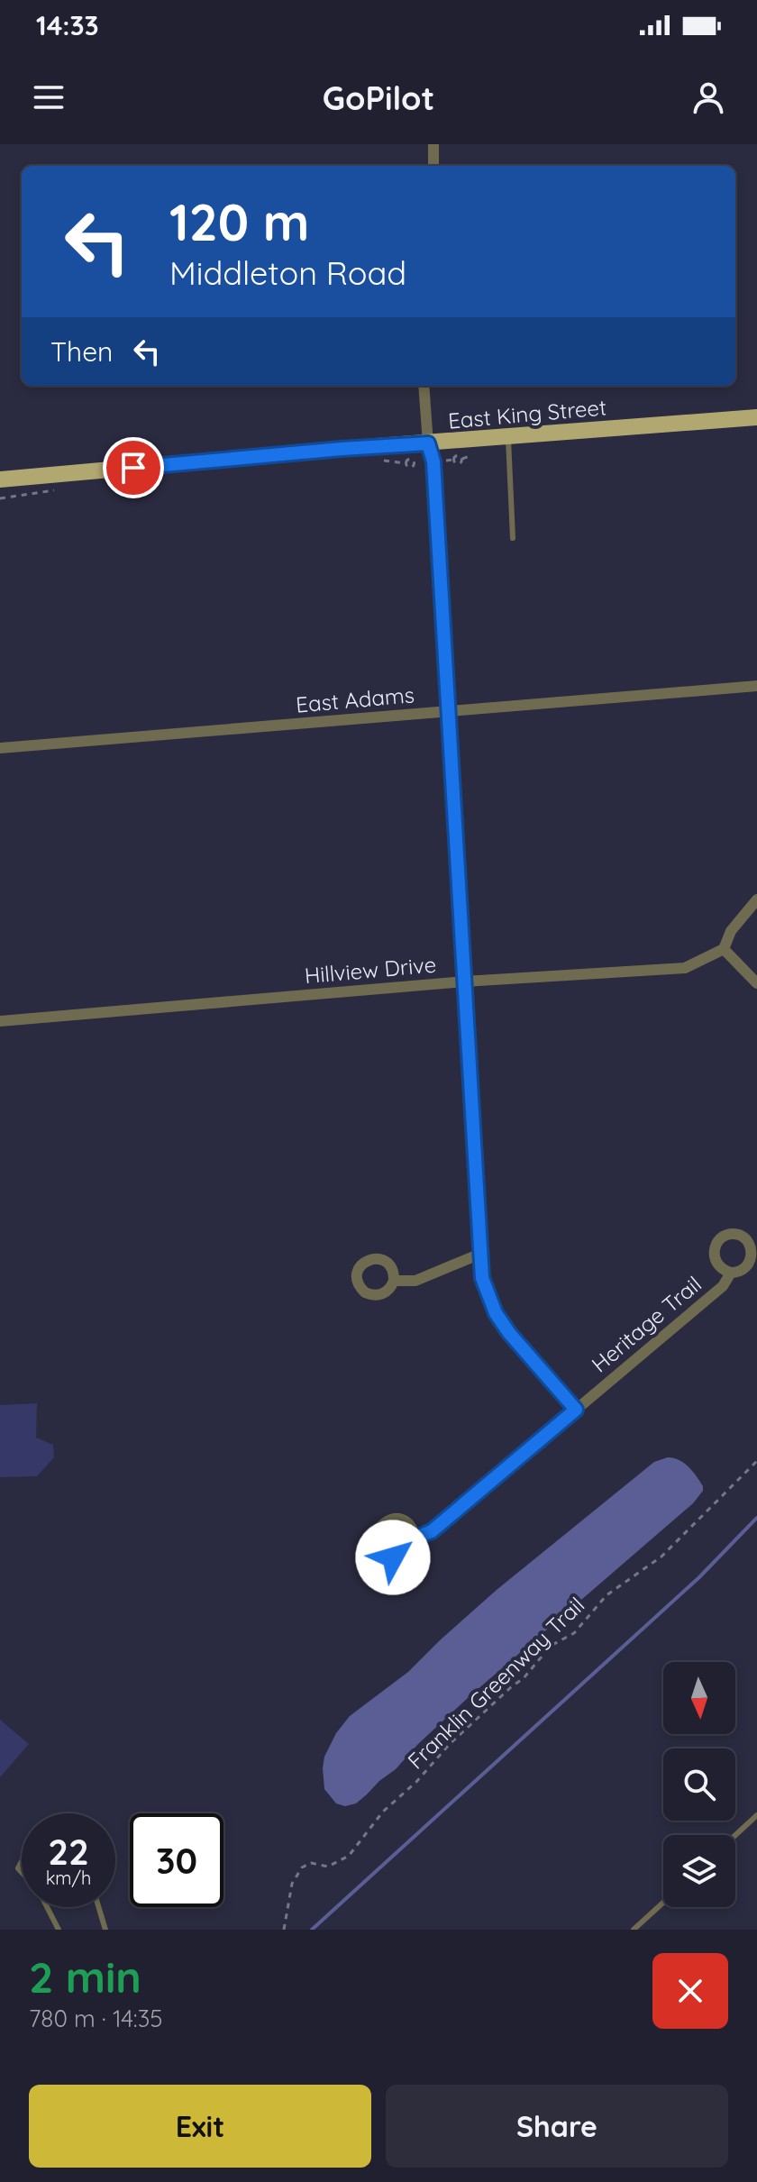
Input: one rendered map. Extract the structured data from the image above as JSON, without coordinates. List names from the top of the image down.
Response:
{
  "streets": {
    "main road": ["East King Street"],
    "street": ["East Adams", "Hillview Drive", "Heritage Trail"],
    "path": ["Franklin Greenway Trail"]
  },
  "north": "bottom",
  "page": {
    "status": "14:33",
    "header": "GoPilot",
    "turn": ["120 m", "Middleton Road"],
    "then": "Then",
    "speed": "22 km/h",
    "limit": "30",
    "heading": ["2 min", "780 m · 14:35"],
    "buttons": ["Exit", "Share"]
  }
}
